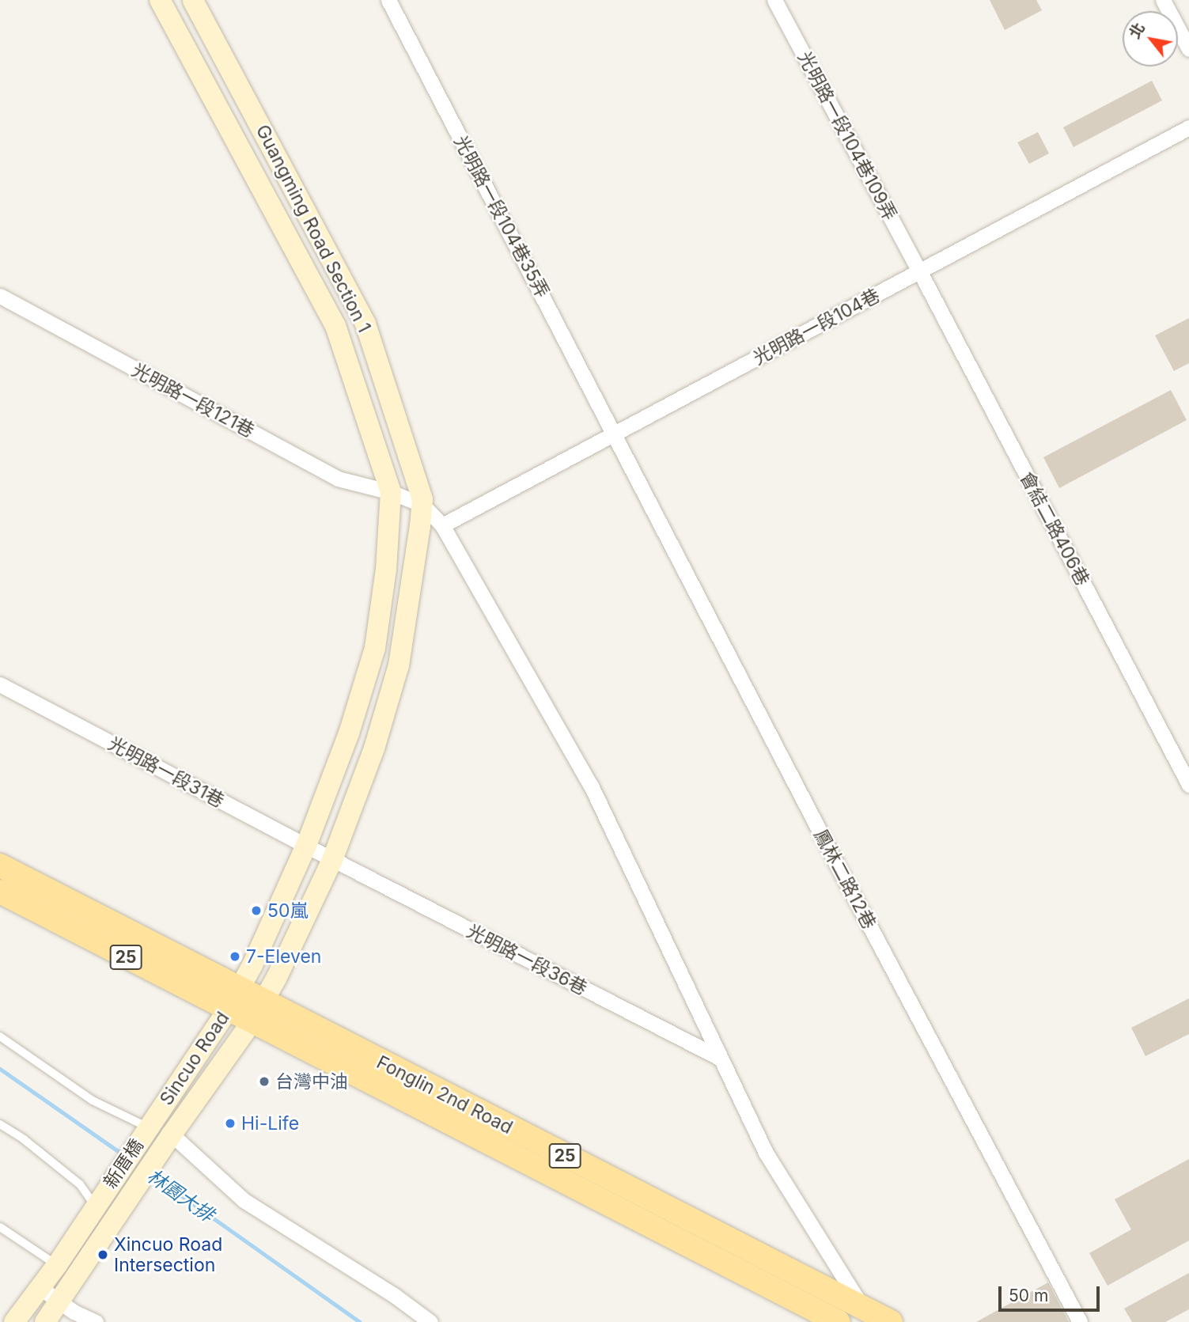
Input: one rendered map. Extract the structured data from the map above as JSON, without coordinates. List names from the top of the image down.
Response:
{
  "streets": {
    "main road": ["25", "Fonglin 2nd Road"],
    "street": [
      "光明路一段104巷109弄",
      "光明路一段104巷35弄",
      "Guangming Road Section 1",
      "光明路一段104巷",
      "光明路一段121巷",
      "會結二路406巷",
      "光明路一段31巷",
      "鳳林二路12巷",
      "光明路一段36巷",
      "Sincuo Road",
      "新厝橋"
    ]
  },
  "crossings": [
    ["光明路一段104巷109弄", "光明路一段104巷"],
    ["光明路一段104巷109弄", "會結二路406巷"],
    ["光明路一段104巷35弄", "光明路一段104巷"],
    ["光明路一段104巷35弄", "鳳林二路12巷"],
    ["Guangming Road Section 1", "光明路一段121巷"],
    ["Guangming Road Section 1", "光明路一段31巷"],
    ["Guangming Road Section 1", "光明路一段36巷"],
    ["Guangming Road Section 1", "Sincuo Road"],
    ["Guangming Road Section 1", "Fonglin 2nd Road"],
    ["光明路一段104巷", "會結二路406巷"],
    ["光明路一段104巷", "鳳林二路12巷"],
    ["光明路一段31巷", "光明路一段36巷"],
    ["Sincuo Road", "Fonglin 2nd Road"],
    ["Sincuo Road", "新厝橋"]
  ],
  "water": ["林園大排"],
  "places": [
    "50嵐",
    "7-Eleven",
    "台灣中油",
    "Hi-Life",
    "Xincuo Road Intersection"
  ],
  "scale_bar": "50 m",
  "north": "top left"
}
